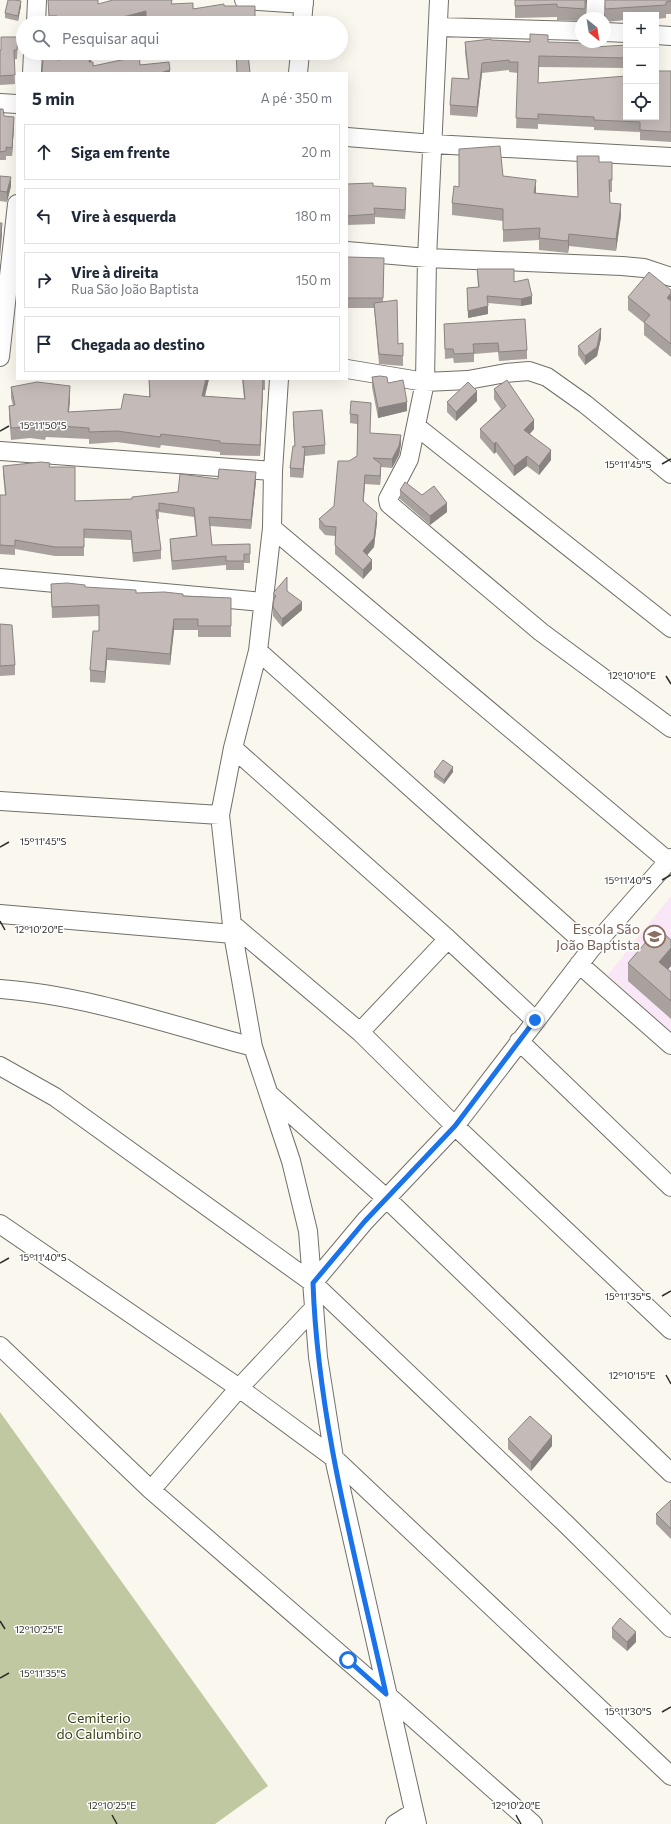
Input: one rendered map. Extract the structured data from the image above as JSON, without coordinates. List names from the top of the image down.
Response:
{
  "parks": ["Cemiterio do Calumbiro"],
  "places": {
    "school or university": ["Escola São João Baptista"]
  },
  "north": "bottom right",
  "page": {
    "map_buttons": ["+", "−"],
    "search": "Pesquisar aqui",
    "heading": ["5 min", "A pé · 350 m"],
    "list": [
      ["Siga em frente", "20 m"],
      ["Vire à esquerda", "180 m"],
      ["Vire à direita", "Rua São João Baptista", "150 m"],
      "Chegada ao destino"
    ]
  },
  "coordinates": [
    "15°11'50\"S",
    "15°11'45\"S",
    "12°10'10\"E",
    "15°11'40\"S",
    "12°10'20\"E",
    "15°11'35\"S",
    "12°10'15\"E",
    "12°10'25\"E",
    "15°11'30\"S"
  ]
}
